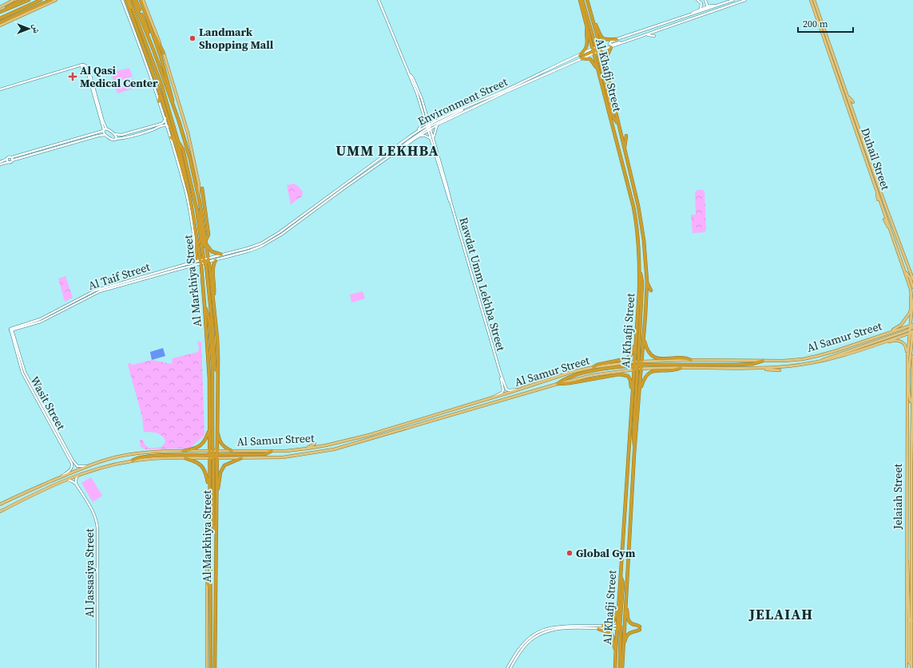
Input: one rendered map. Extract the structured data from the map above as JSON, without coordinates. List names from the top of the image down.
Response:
{
  "streets": {
    "highway": ["Al Khafji Street", "Al Markhiya Street"],
    "main road": ["Duhail Street", "Al Samur Street", "Jelaiah Street"],
    "street": [
      "Environment Street",
      "Al Taif Street",
      "Rawdat Umm Lekhba Street",
      "Wasit Street",
      "Al Jassasiya Street"
    ]
  },
  "crossings": [
    ["Al Khafji Street", "Environment Street"],
    ["Al Khafji Street", "Al Samur Street"],
    ["Environment Street", "Al Taif Street"],
    ["Environment Street", "Al Markhiya Street"],
    ["Environment Street", "Rawdat Umm Lekhba Street"],
    ["Duhail Street", "Al Samur Street"],
    ["Duhail Street", "Jelaiah Street"],
    ["Al Taif Street", "Al Markhiya Street"],
    ["Al Taif Street", "Wasit Street"],
    ["Al Markhiya Street", "Al Samur Street"],
    ["Rawdat Umm Lekhba Street", "Al Samur Street"],
    ["Al Samur Street", "Jelaiah Street"]
  ],
  "districts": ["UMM LEKHBA", "JELAIAH"],
  "places": {
    "other": ["Landmark Shopping Mall", "Global Gym"],
    "health": ["Al Qasi Medical Center"]
  },
  "scale_bar": "200 m",
  "north": "right"
}
